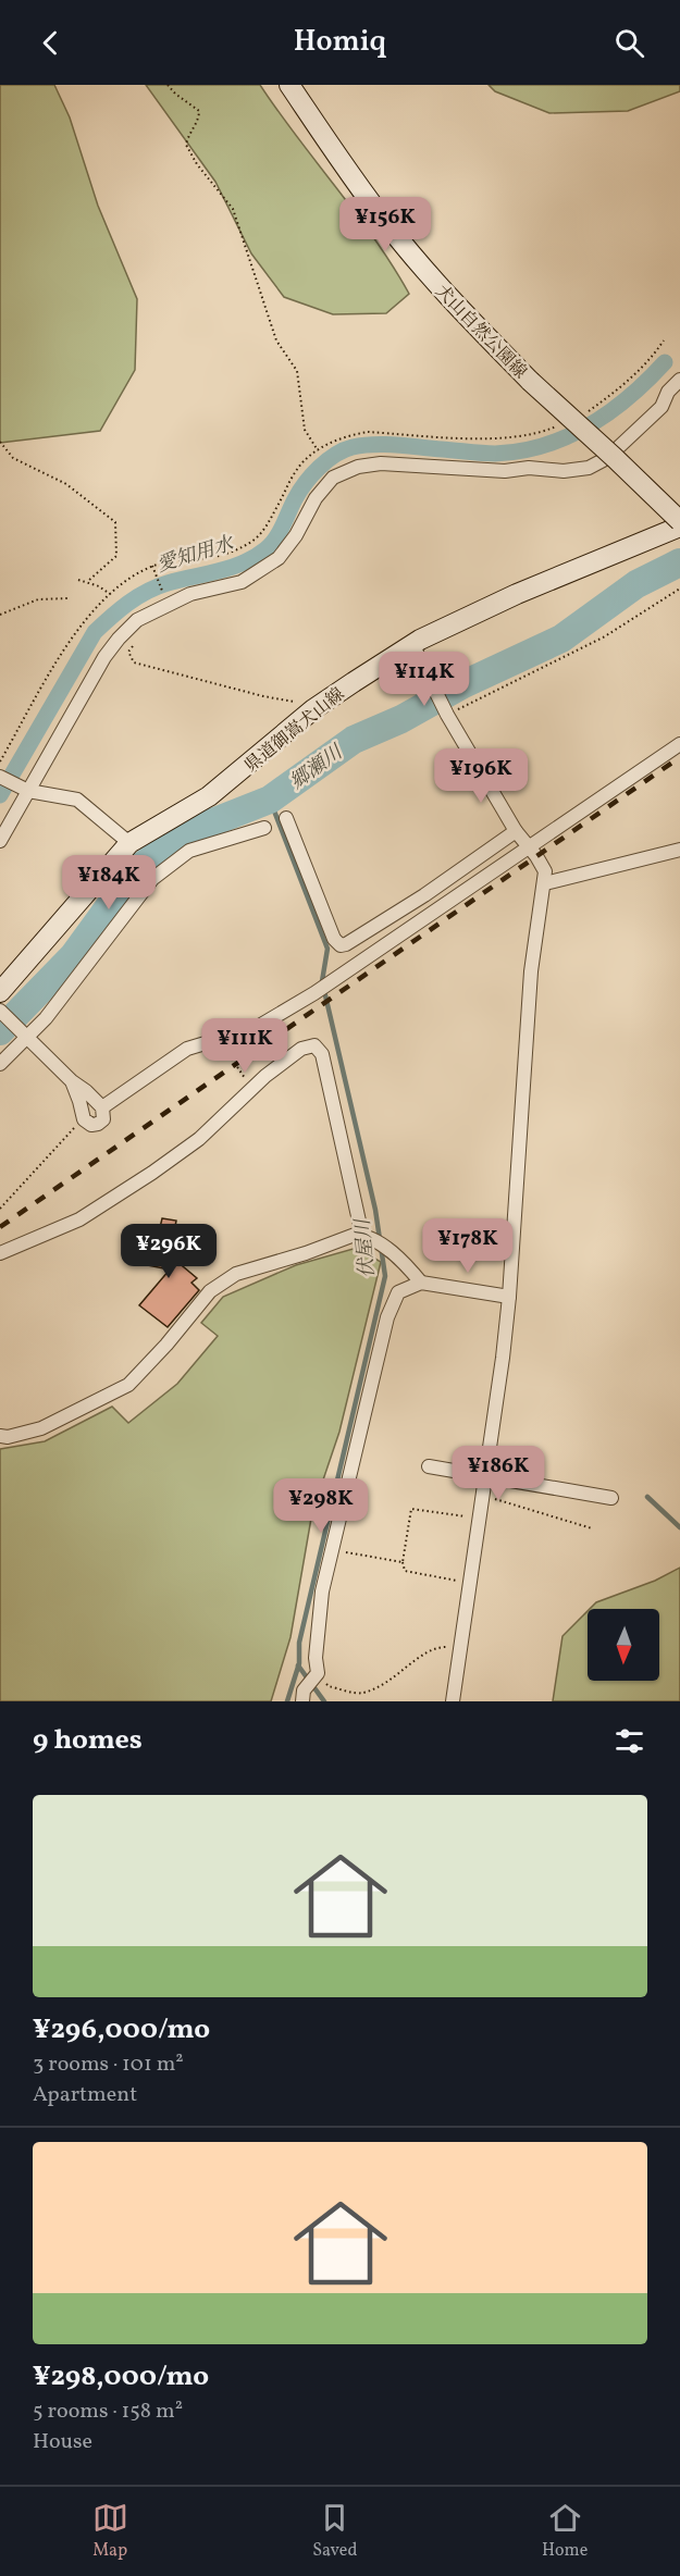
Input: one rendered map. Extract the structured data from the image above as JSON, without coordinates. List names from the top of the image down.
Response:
{
  "streets": {
    "main road": ["犬山自然公園線", "県道御嵩犬山線"]
  },
  "water": ["愛知用水", "郷瀬川", "伏屋川"],
  "north": "bottom",
  "page": {
    "header": "Homiq",
    "price": [
      "¥156K",
      "¥114K",
      "¥196K",
      "¥184K",
      "¥111K",
      "¥178K",
      "¥296K",
      "¥186K",
      "¥298K"
    ],
    "heading": "9 homes",
    "list": [
      {
        "name": "¥296,000/mo",
        "note": "3 rooms · 101 m² · Apartment"
      },
      {
        "name": "¥298,000/mo",
        "note": "5 rooms · 158 m² · House"
      }
    ],
    "tabs": ["Map", "Saved", "Home"]
  }
}
